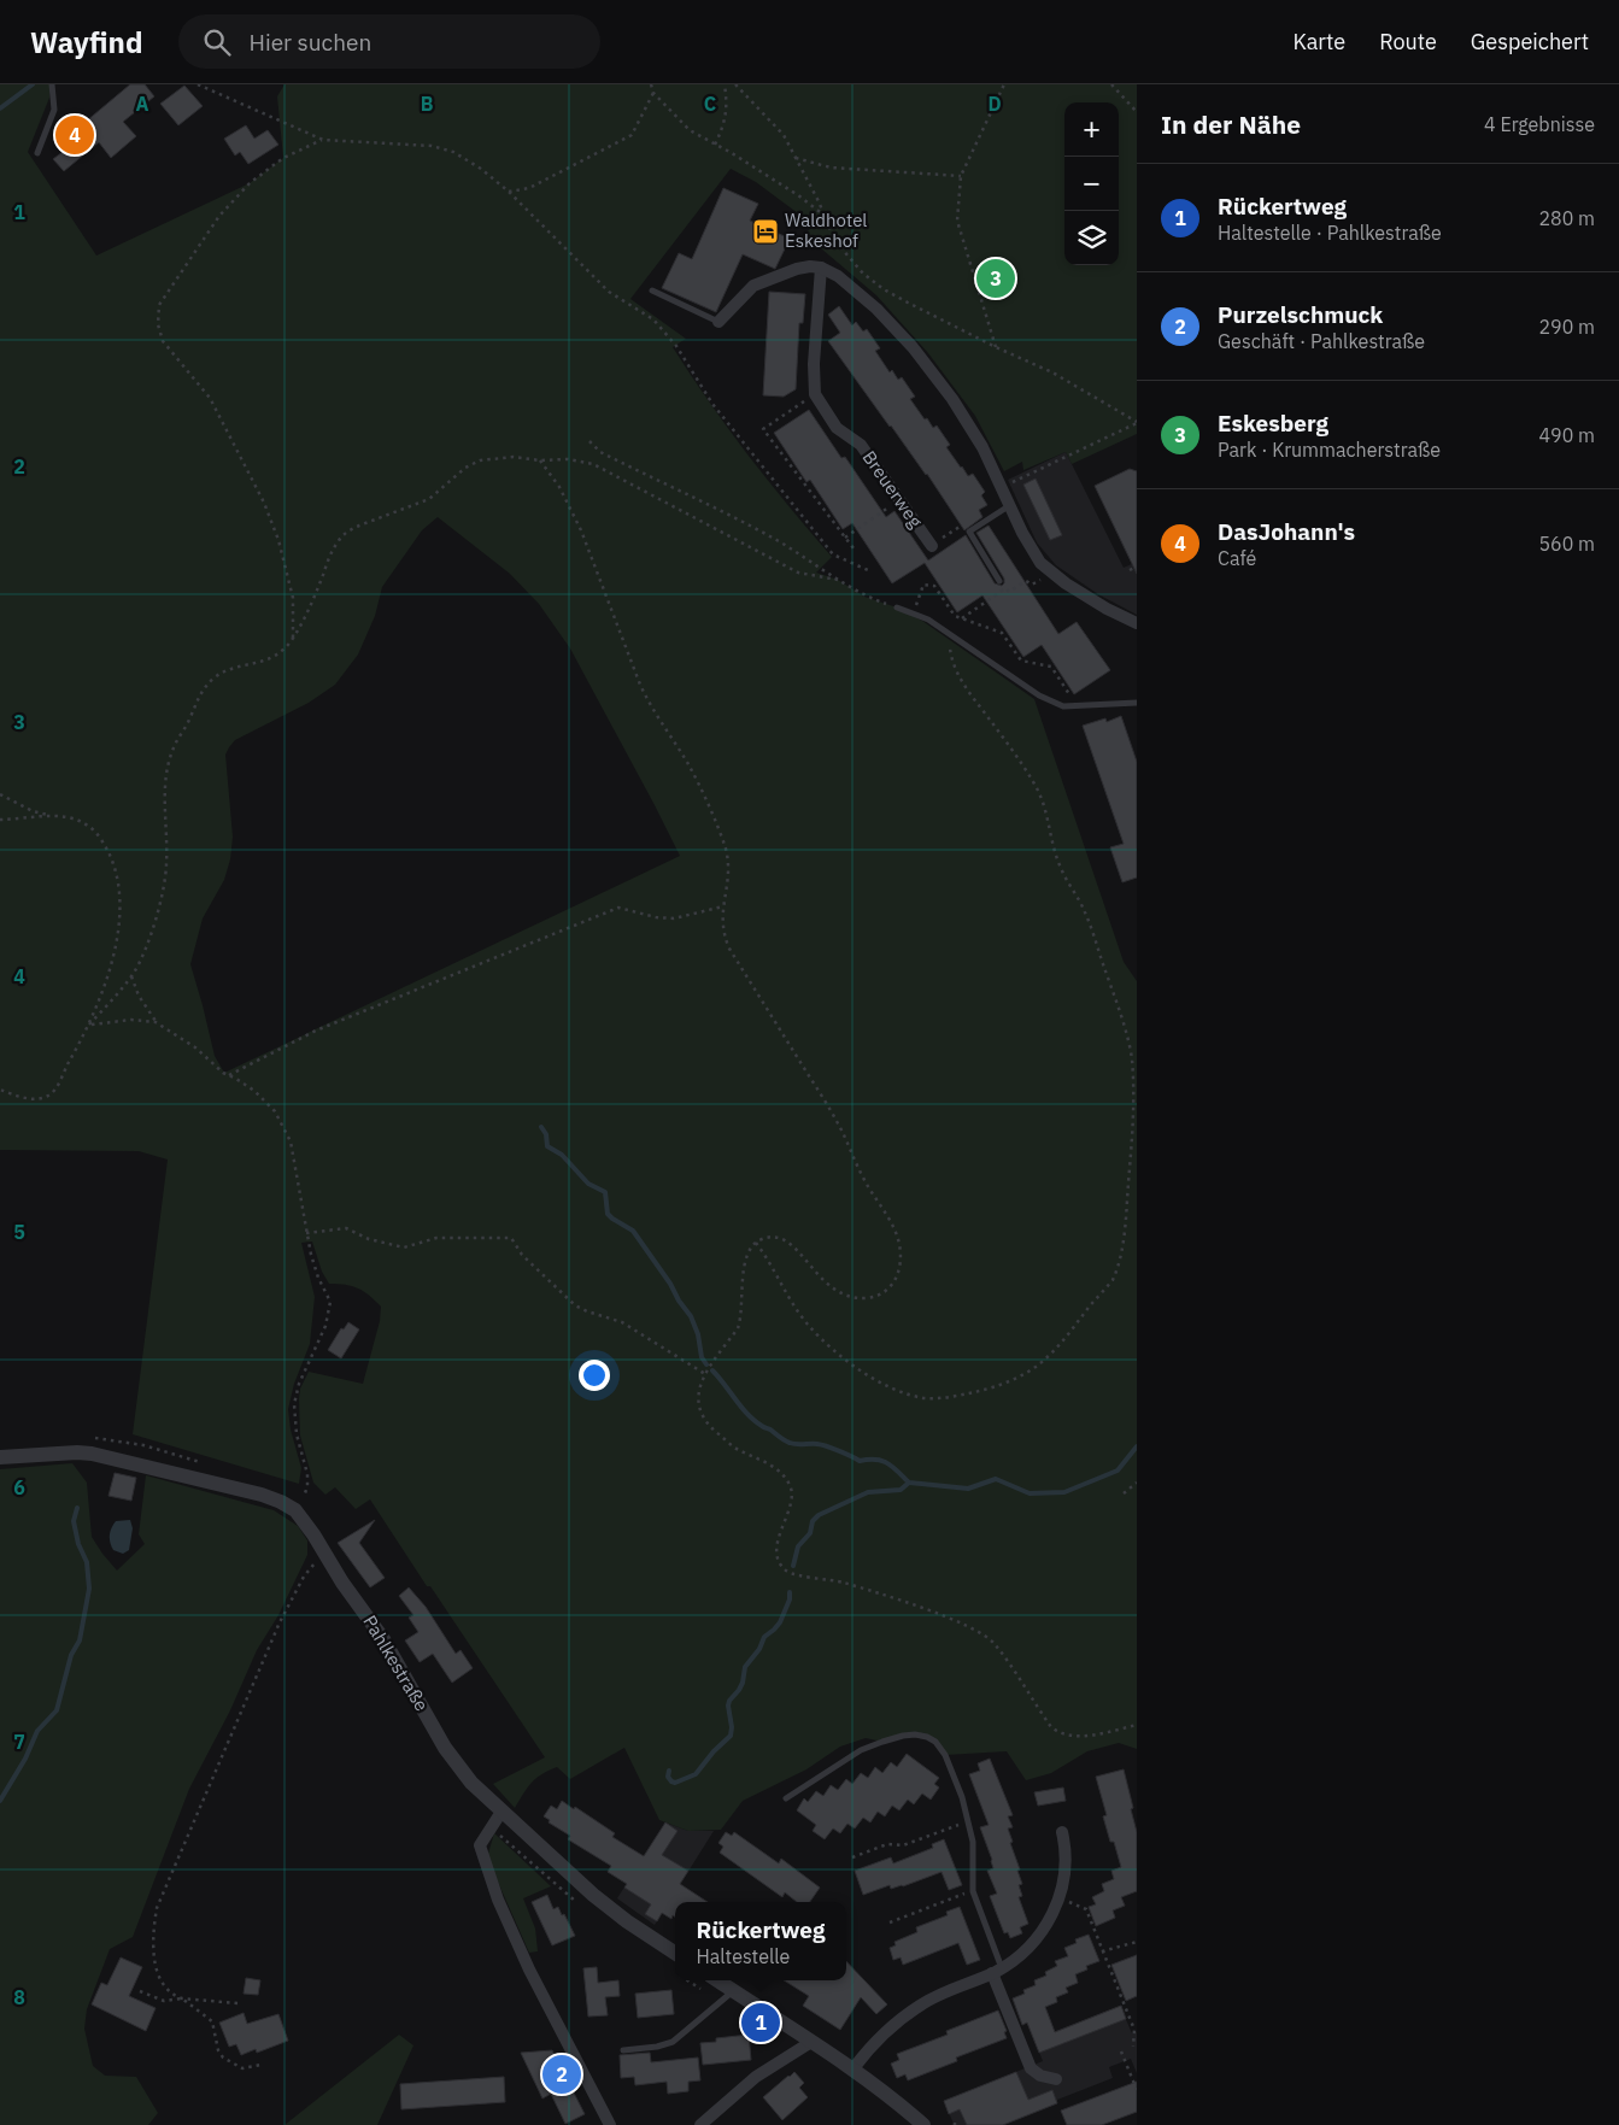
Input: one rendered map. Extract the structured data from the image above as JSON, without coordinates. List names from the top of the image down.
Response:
{
  "streets": {
    "street": ["Breuerweg", "Pahlkestraße"]
  },
  "places": {
    "hotel": ["Waldhotel Eskeshof"]
  },
  "page": {
    "header": "Wayfind",
    "search": "Hier suchen",
    "nav": ["Karte", "Route", "Gespeichert"],
    "heading": ["In der Nähe", "4 Ergebnisse"],
    "map_buttons": ["+", "−"],
    "pins": [
      "4",
      "3",
      "1",
      "2"
    ],
    "list": [
      {
        "mark": "1",
        "name": "Rückertweg",
        "note": "Haltestelle · Pahlkestraße",
        "value": "280 m"
      },
      {
        "mark": "2",
        "name": "Purzelschmuck",
        "note": "Geschäft · Pahlkestraße",
        "value": "290 m"
      },
      {
        "mark": "3",
        "name": "Eskesberg",
        "note": "Park · Krummacherstraße",
        "value": "490 m"
      },
      {
        "mark": "4",
        "name": "DasJohann's",
        "note": "Café",
        "value": "560 m"
      }
    ],
    "popup": ["Rückertweg", "Haltestelle"]
  },
  "grid": {
    "columns": [
      "A",
      "B",
      "C",
      "D"
    ],
    "rows": [
      "1",
      "2",
      "3",
      "4",
      "5",
      "6",
      "7",
      "8"
    ]
  }
}
